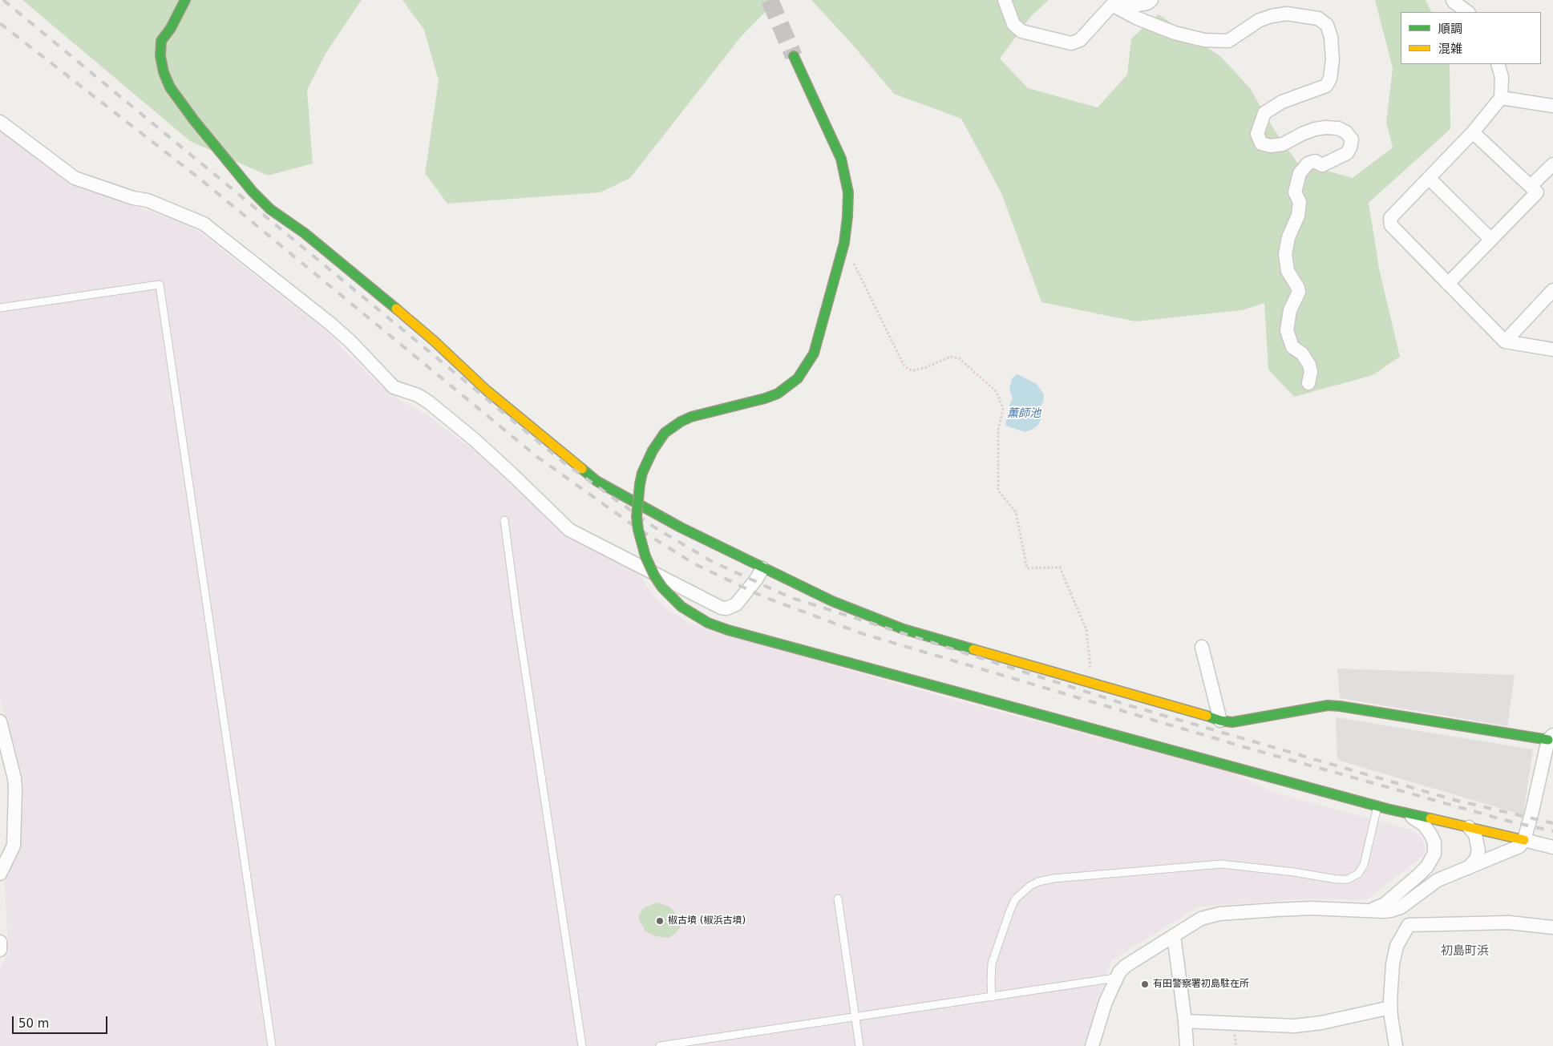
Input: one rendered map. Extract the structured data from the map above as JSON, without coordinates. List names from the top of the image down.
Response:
{
  "districts": ["初島町浜"],
  "water": ["薫師池"],
  "places": ["椒古墳 (椒浜古墳)", "有田警察署初島駐在所"],
  "legend": ["順調", "混雑"],
  "scale_bar": "50 m"
}
